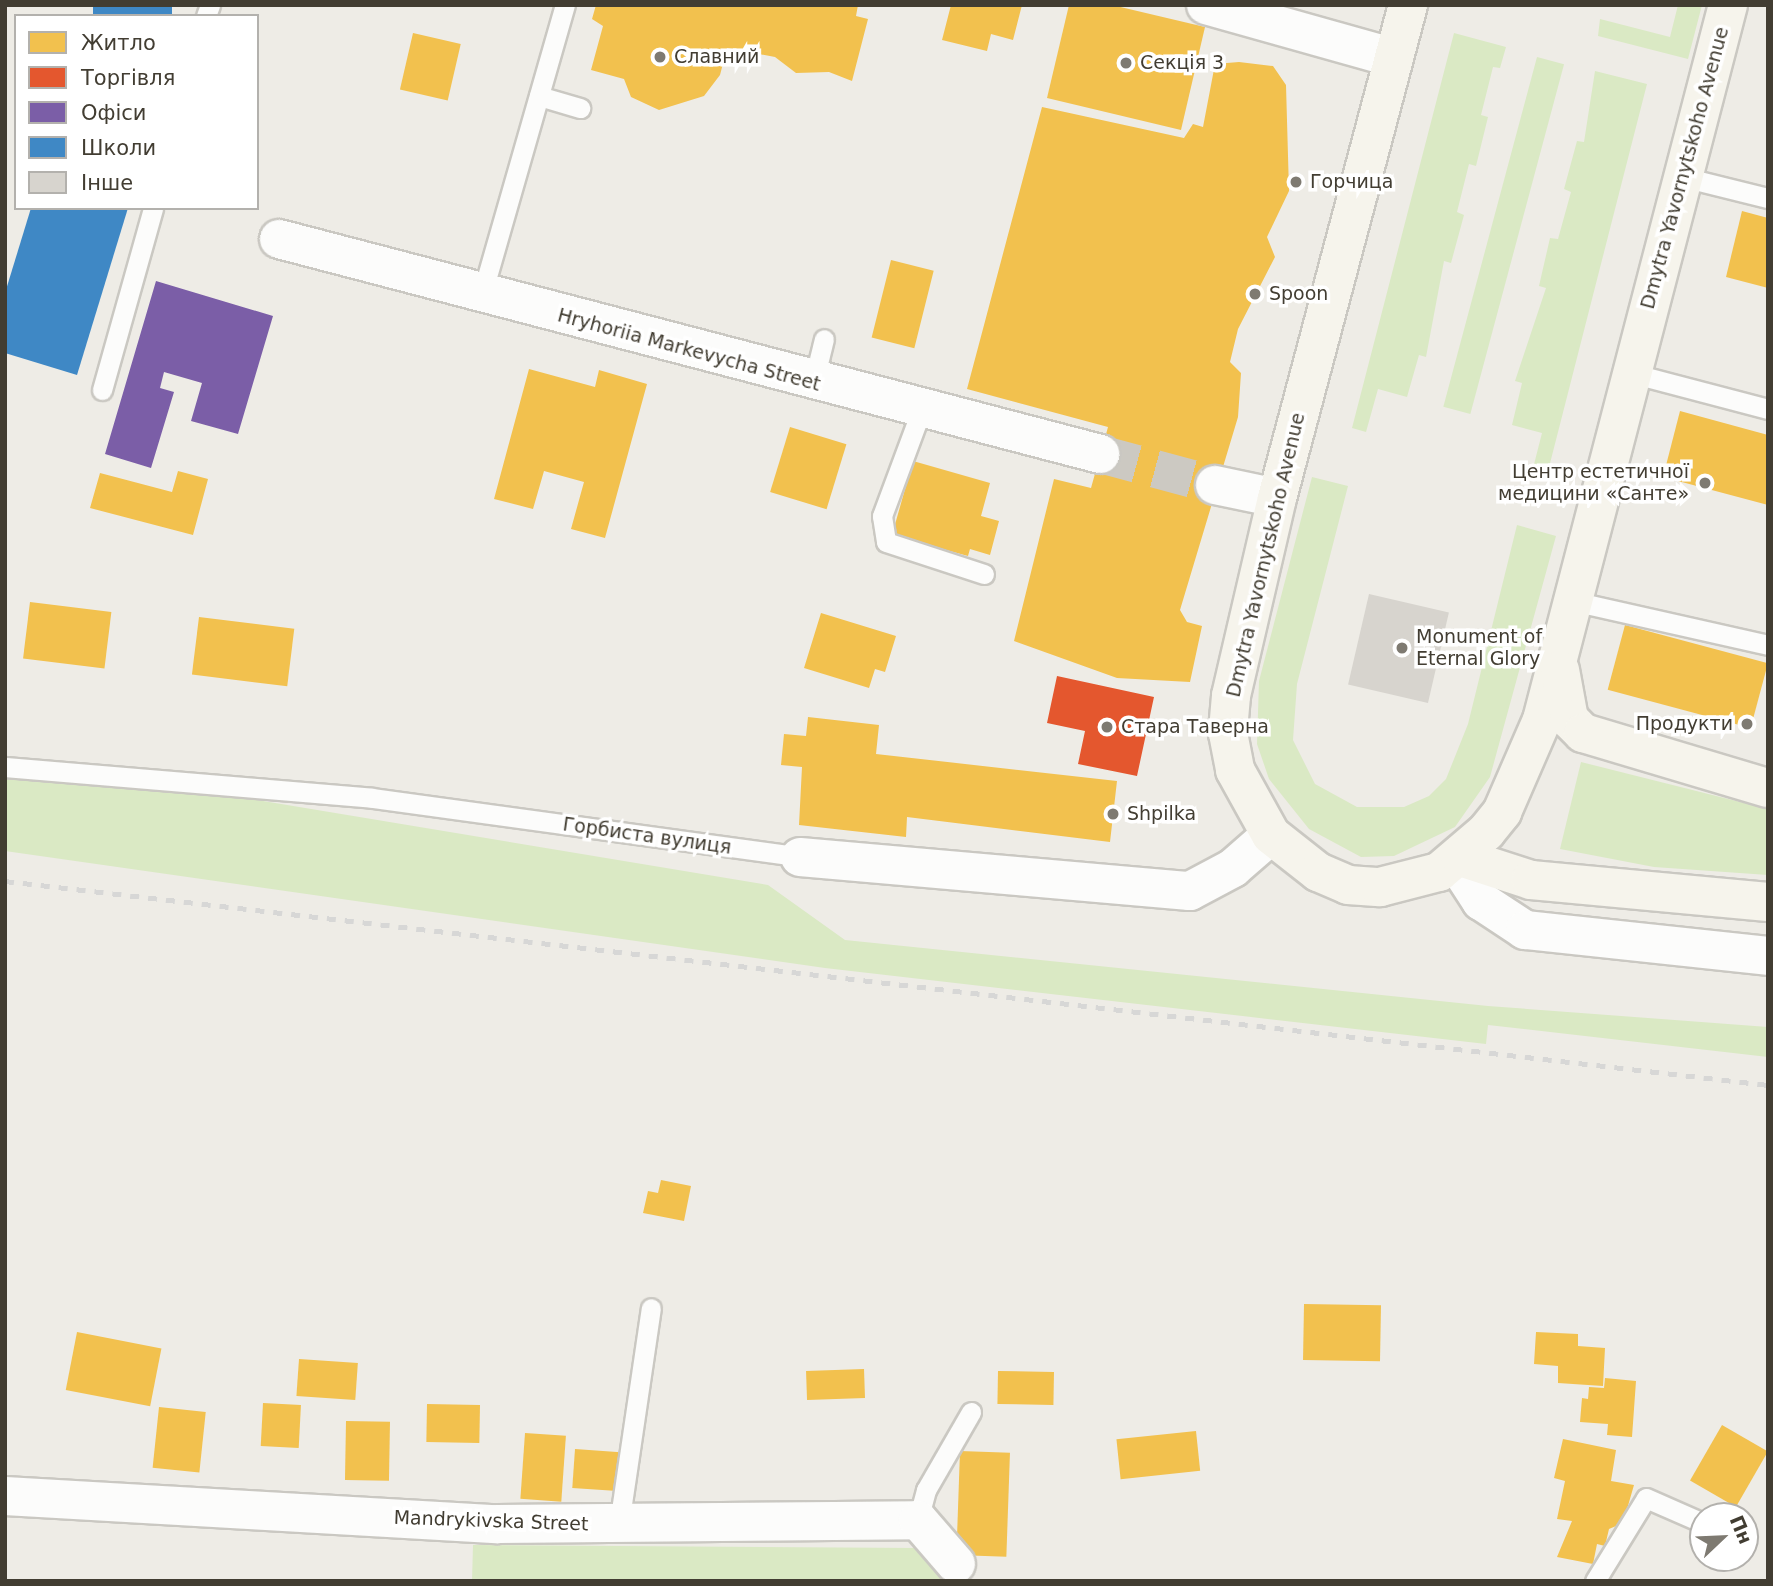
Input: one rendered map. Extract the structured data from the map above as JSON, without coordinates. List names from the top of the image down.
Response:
{
  "streets": {
    "main road": ["Dmytra Yavornytskoho Avenue"],
    "street": ["Hryhoriia Markevycha Street", "Горбиста вулиця", "Mandrykivska Street"]
  },
  "crossings": [
    ["Dmytra Yavornytskoho Avenue", "Горбиста вулиця"]
  ],
  "places": [
    "Славний",
    "Секція 3",
    "Горчица",
    "Spoon",
    "Центр естетичної медицини «Санте»",
    "Monument of Eternal Glory",
    "Продукти",
    "Стара Таверна",
    "Shpilka"
  ],
  "legend": [
    "Житло",
    "Торгівля",
    "Офіси",
    "Школи",
    "Інше"
  ],
  "north": "top right"
}
